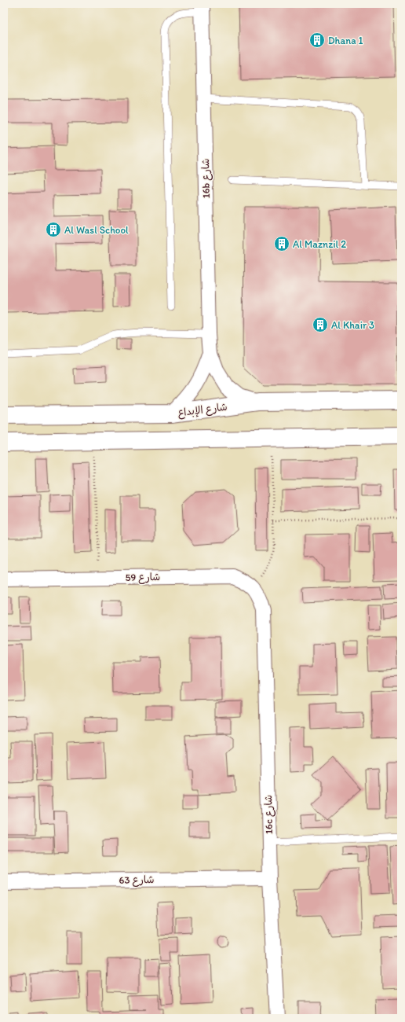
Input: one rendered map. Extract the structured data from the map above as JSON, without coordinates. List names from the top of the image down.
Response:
{
  "streets": {
    "main road": ["شارع الإبداع"],
    "street": [
      "16b شارع",
      "شارع 59",
      "16c شارع",
      "شارع 63"
    ]
  },
  "crossings": [
    ["16b شارع", "شارع الإبداع"],
    ["شارع 59", "16c شارع"],
    ["16c شارع", "شارع 63"]
  ],
  "places": {
    "building": [
      "Dhana 1",
      "Al Wasl School",
      "Al Maznzil 2",
      "Al Khair 3"
    ]
  }
}
